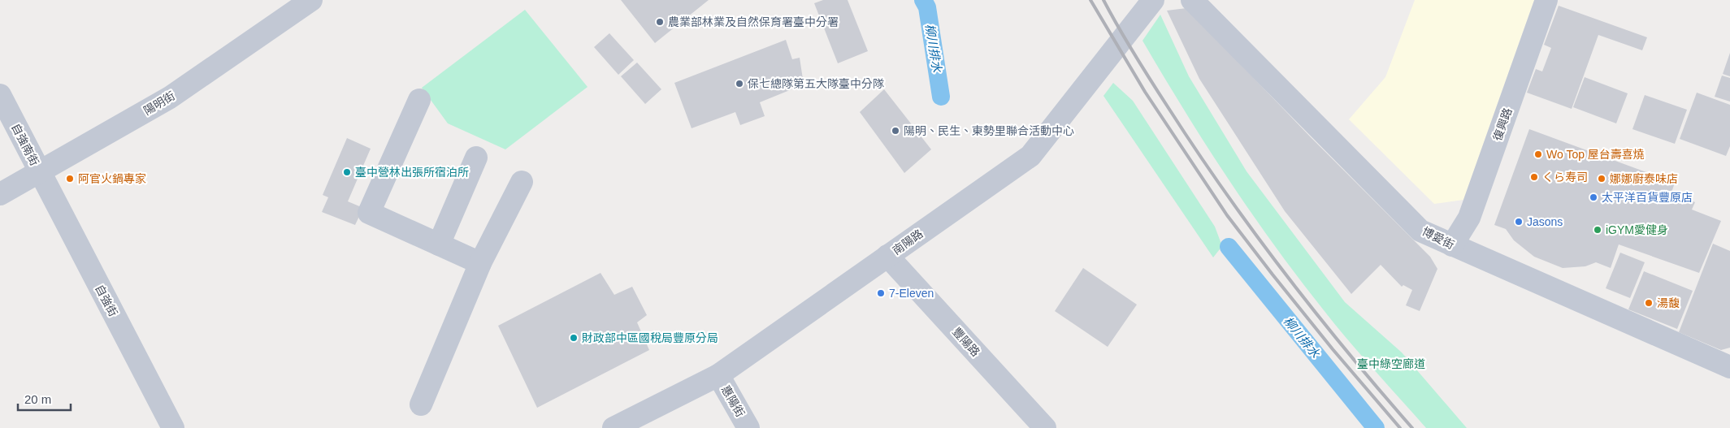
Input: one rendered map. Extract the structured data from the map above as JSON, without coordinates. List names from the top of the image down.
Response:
{
  "streets": {
    "street": [
      "陽明街",
      "復興路",
      "自強南街",
      "博愛街",
      "南陽路",
      "自強街",
      "豐陽路",
      "惠陽街"
    ]
  },
  "crossings": [
    ["陽明街", "自強南街"],
    ["陽明街", "自強街"],
    ["復興路", "博愛街"],
    ["自強南街", "自強街"],
    ["南陽路", "豐陽路"],
    ["南陽路", "惠陽街"]
  ],
  "water": ["柳川排水"],
  "parks": ["臺中綠空廊道"],
  "places": [
    "農業部林業及自然保育署臺中分署",
    "保七總隊第五大隊臺中分隊",
    "陽明、民生、東勢里聯合活動中心",
    "Wo Top 屋台壽喜燒",
    "臺中營林出張所宿泊所",
    "くら寿司",
    "阿官火鍋專家",
    "娜娜廚泰味店",
    "太平洋百貨豐原店",
    "Jasons",
    "iGYM愛健身",
    "7-Eleven",
    "湯馥",
    "財政部中區國稅局豐原分局"
  ],
  "scale_bar": "20 m"
}
